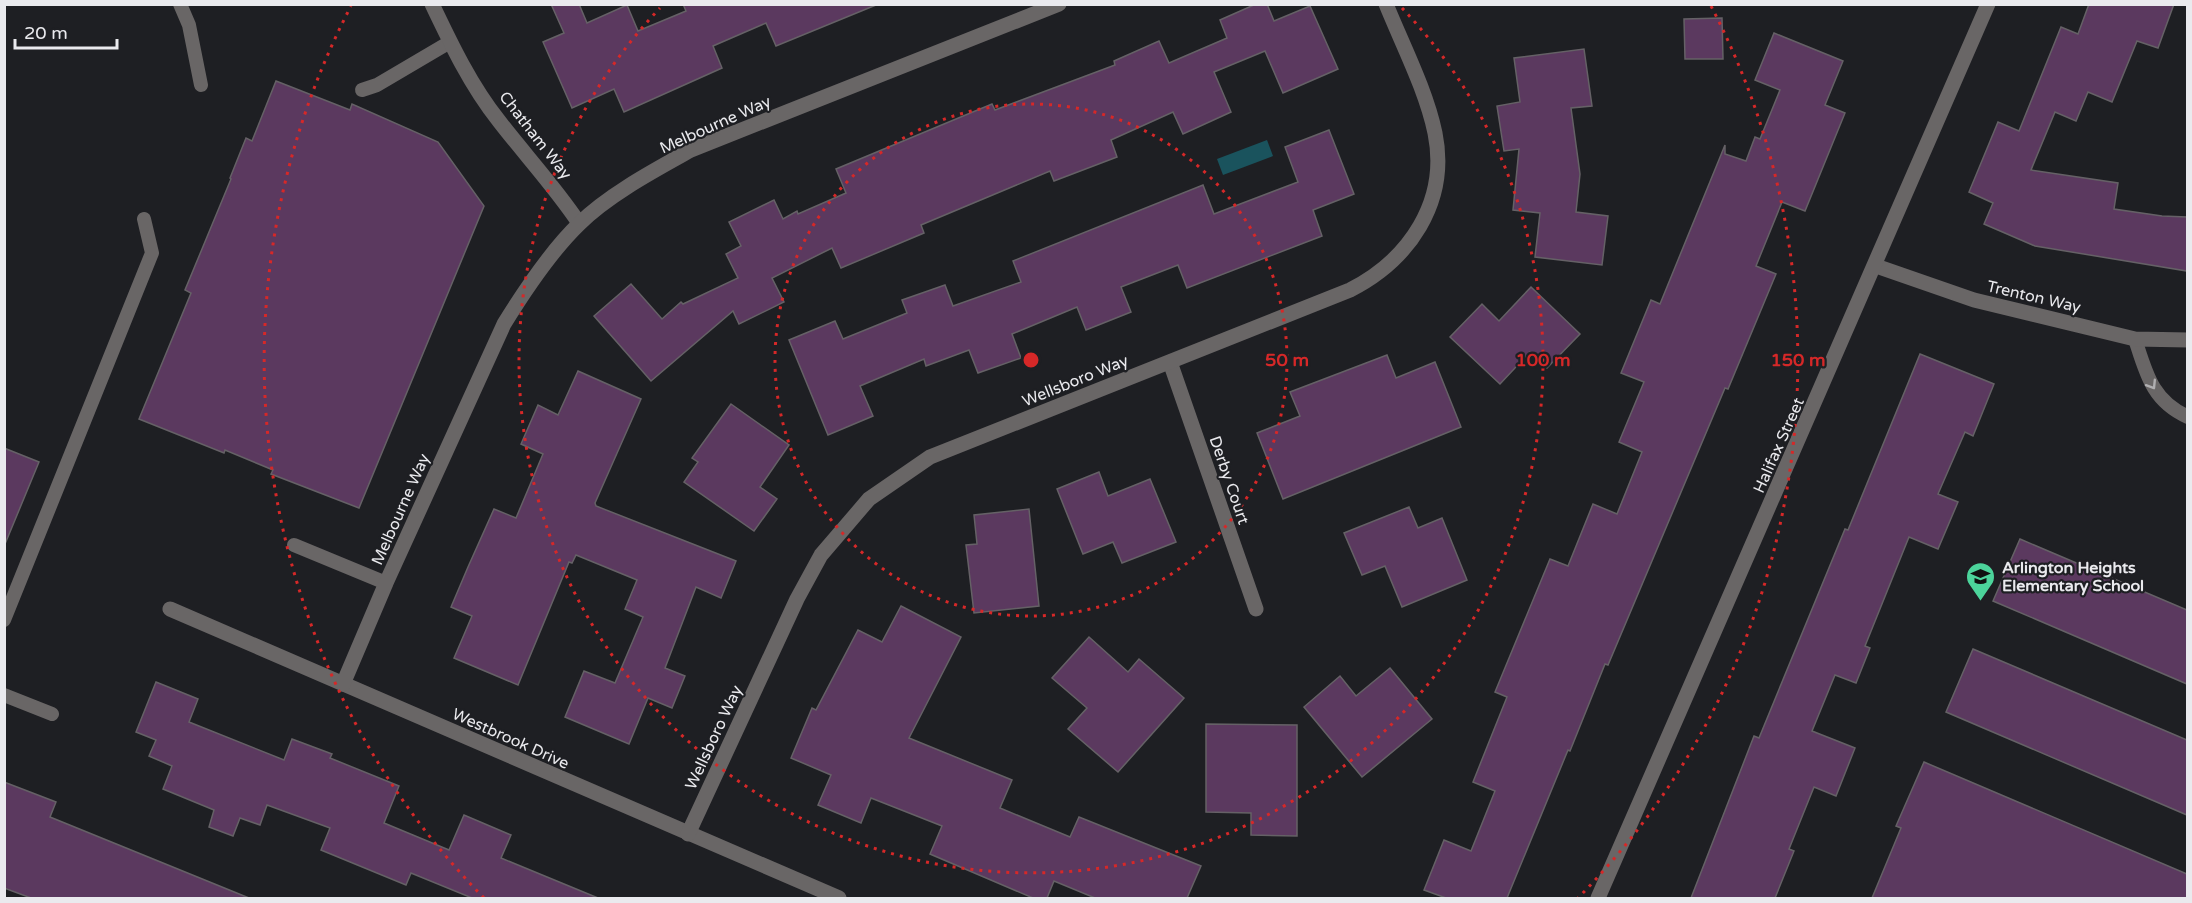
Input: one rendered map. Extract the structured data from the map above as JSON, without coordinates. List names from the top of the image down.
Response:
{
  "streets": {
    "street": [
      "Melbourne Way",
      "Chatham Way",
      "Trenton Way",
      "Wellsboro Way",
      "Halifax Street",
      "Derby Court",
      "Westbrook Drive"
    ]
  },
  "crossings": [
    ["Melbourne Way", "Chatham Way"],
    ["Melbourne Way", "Westbrook Drive"],
    ["Trenton Way", "Halifax Street"],
    ["Wellsboro Way", "Derby Court"],
    ["Wellsboro Way", "Westbrook Drive"]
  ],
  "places": {
    "school or university": ["Arlington Heights Elementary School"]
  },
  "scale_bar": "20 m",
  "rings": ["50 m", "100 m", "150 m"]
}
